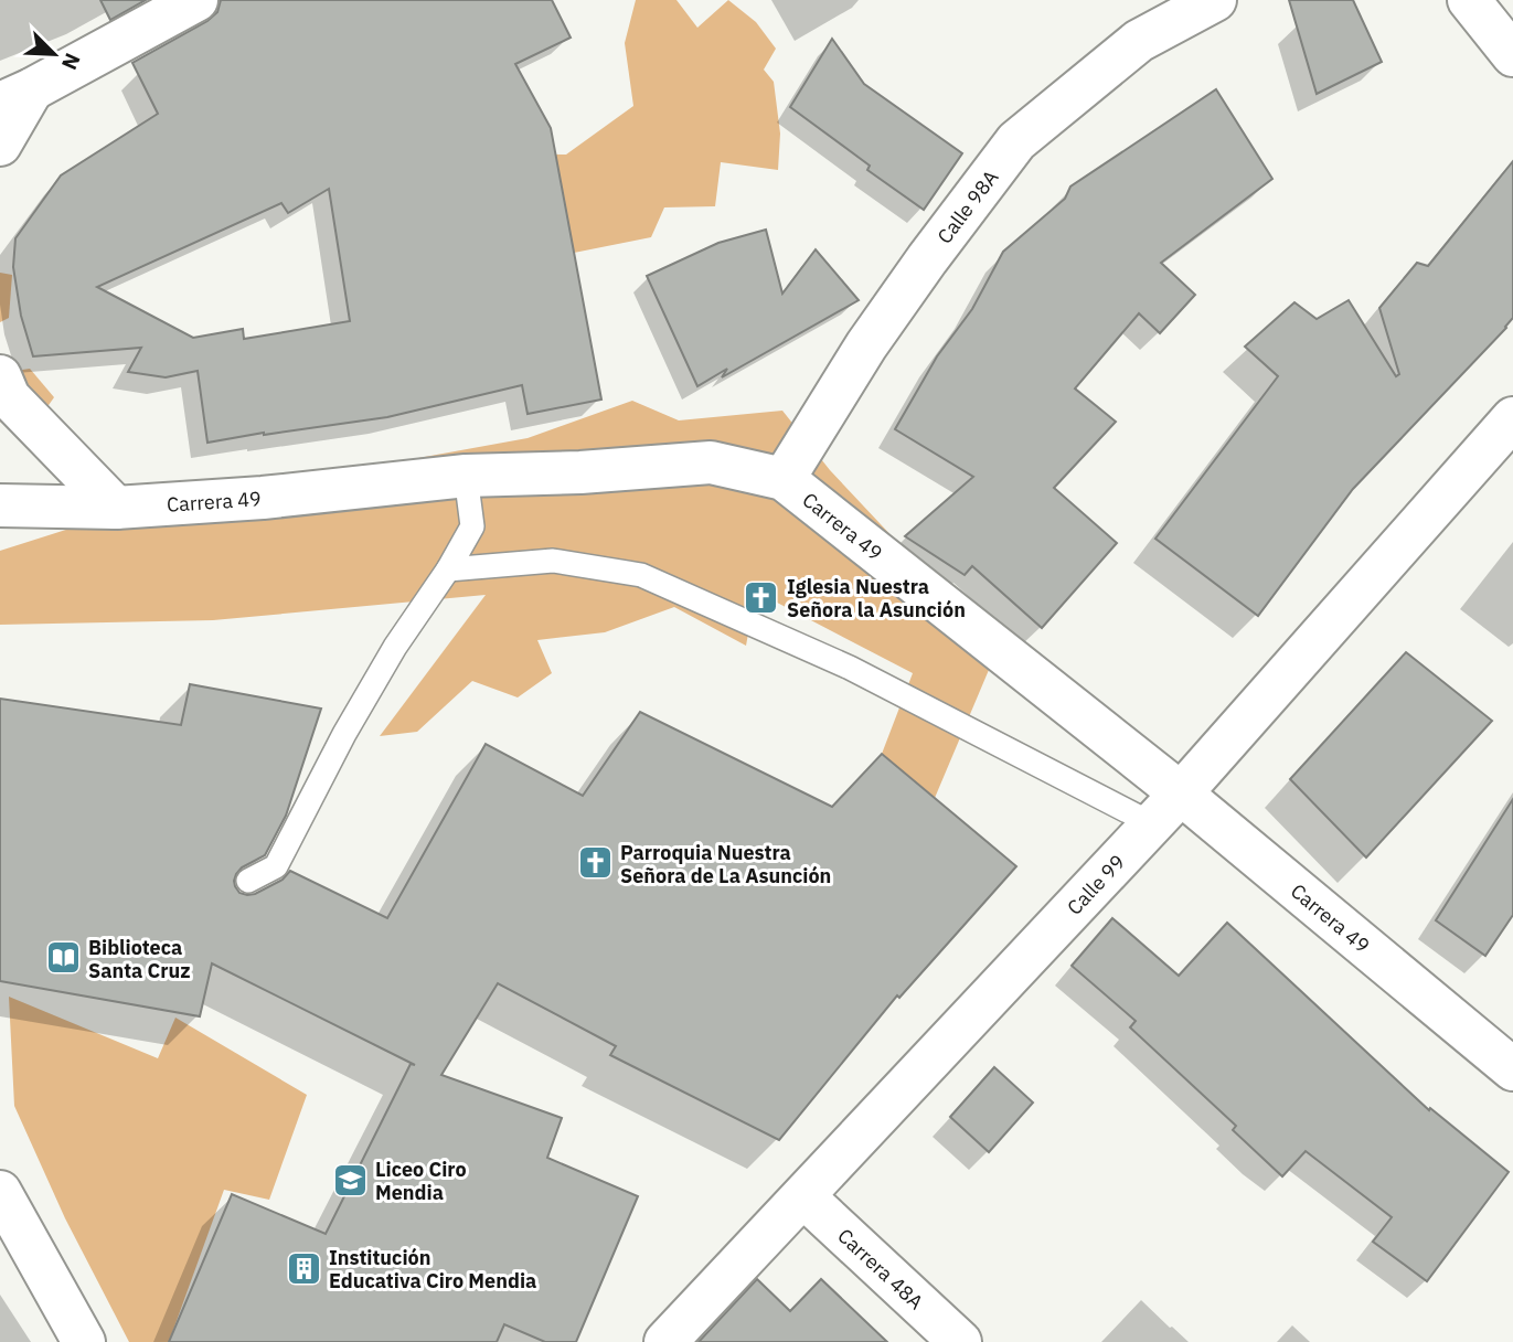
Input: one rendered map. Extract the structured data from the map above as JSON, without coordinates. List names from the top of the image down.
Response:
{
  "streets": {
    "street": [
      "Calle 98A",
      "Carrera 49",
      "Calle 99",
      "Carrera 48A"
    ]
  },
  "crossings": [
    ["Calle 98A", "Carrera 49"],
    ["Carrera 49", "Calle 99"],
    ["Calle 99", "Carrera 48A"]
  ],
  "places": {
    "church": ["Iglesia Nuestra Señora la Asunción", "Parroquia Nuestra Señora de La Asunción"],
    "library": ["Biblioteca Santa Cruz"],
    "school or university": ["Liceo Ciro Mendia"],
    "building": ["Institución Educativa Ciro Mendia"]
  },
  "north": "bottom right"
}
